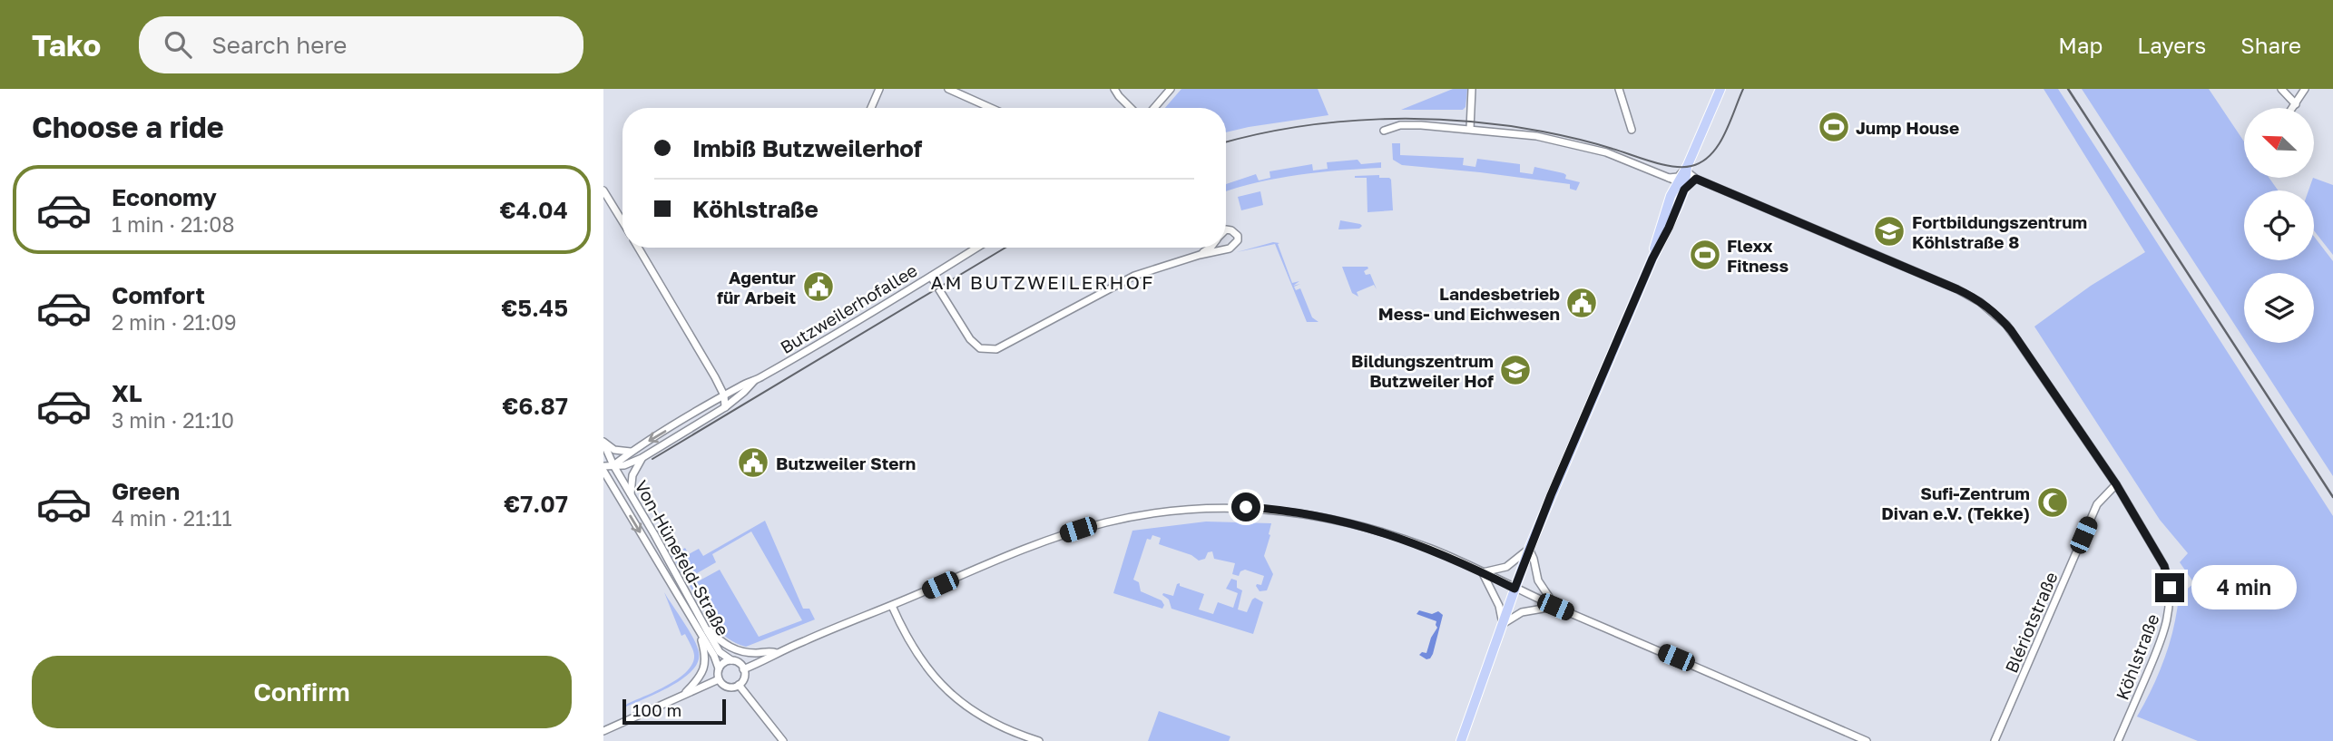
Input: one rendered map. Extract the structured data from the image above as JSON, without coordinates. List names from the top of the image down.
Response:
{
  "streets": {
    "street": [
      "Butzweilerhofallee",
      "Von-Hünefeld-Straße",
      "Blériotstraße",
      "Köhlstraße"
    ]
  },
  "crossings": [
    ["Butzweilerhofallee", "Von-Hünefeld-Straße"],
    ["Blériotstraße", "Köhlstraße"]
  ],
  "districts": ["AM BUTZWEILERHOF"],
  "places": {
    "sports": ["Jump House", "Flexx Fitness"],
    "school or university": ["Fortbildungszentrum Köhlstraße 8", "Bildungszentrum Butzweiler Hof"],
    "public building": ["Agentur für Arbeit", "Landesbetrieb Mess- und Eichwesen", "Butzweiler Stern"],
    "mosque": ["Sufi-Zentrum Divan e.V. (Tekke)"]
  },
  "scale_bar": "100 m",
  "north": "top left",
  "page": {
    "header": "Tako",
    "search": "Search here",
    "nav": ["Map", "Layers", "Share"],
    "heading": "Choose a ride",
    "banner": ["Imbiß Butzweilerhof", "Köhlstraße"],
    "list": [
      {
        "name": "Economy",
        "note": "1 min · 21:08",
        "value": "€4.04"
      },
      {
        "name": "Comfort",
        "note": "2 min · 21:09",
        "value": "€5.45"
      },
      {
        "name": "XL",
        "note": "3 min · 21:10",
        "value": "€6.87"
      },
      {
        "name": "Green",
        "note": "4 min · 21:11",
        "value": "€7.07"
      }
    ],
    "bubble": "4 min",
    "buttons": "Confirm",
    "scale": "100 m"
  }
}
